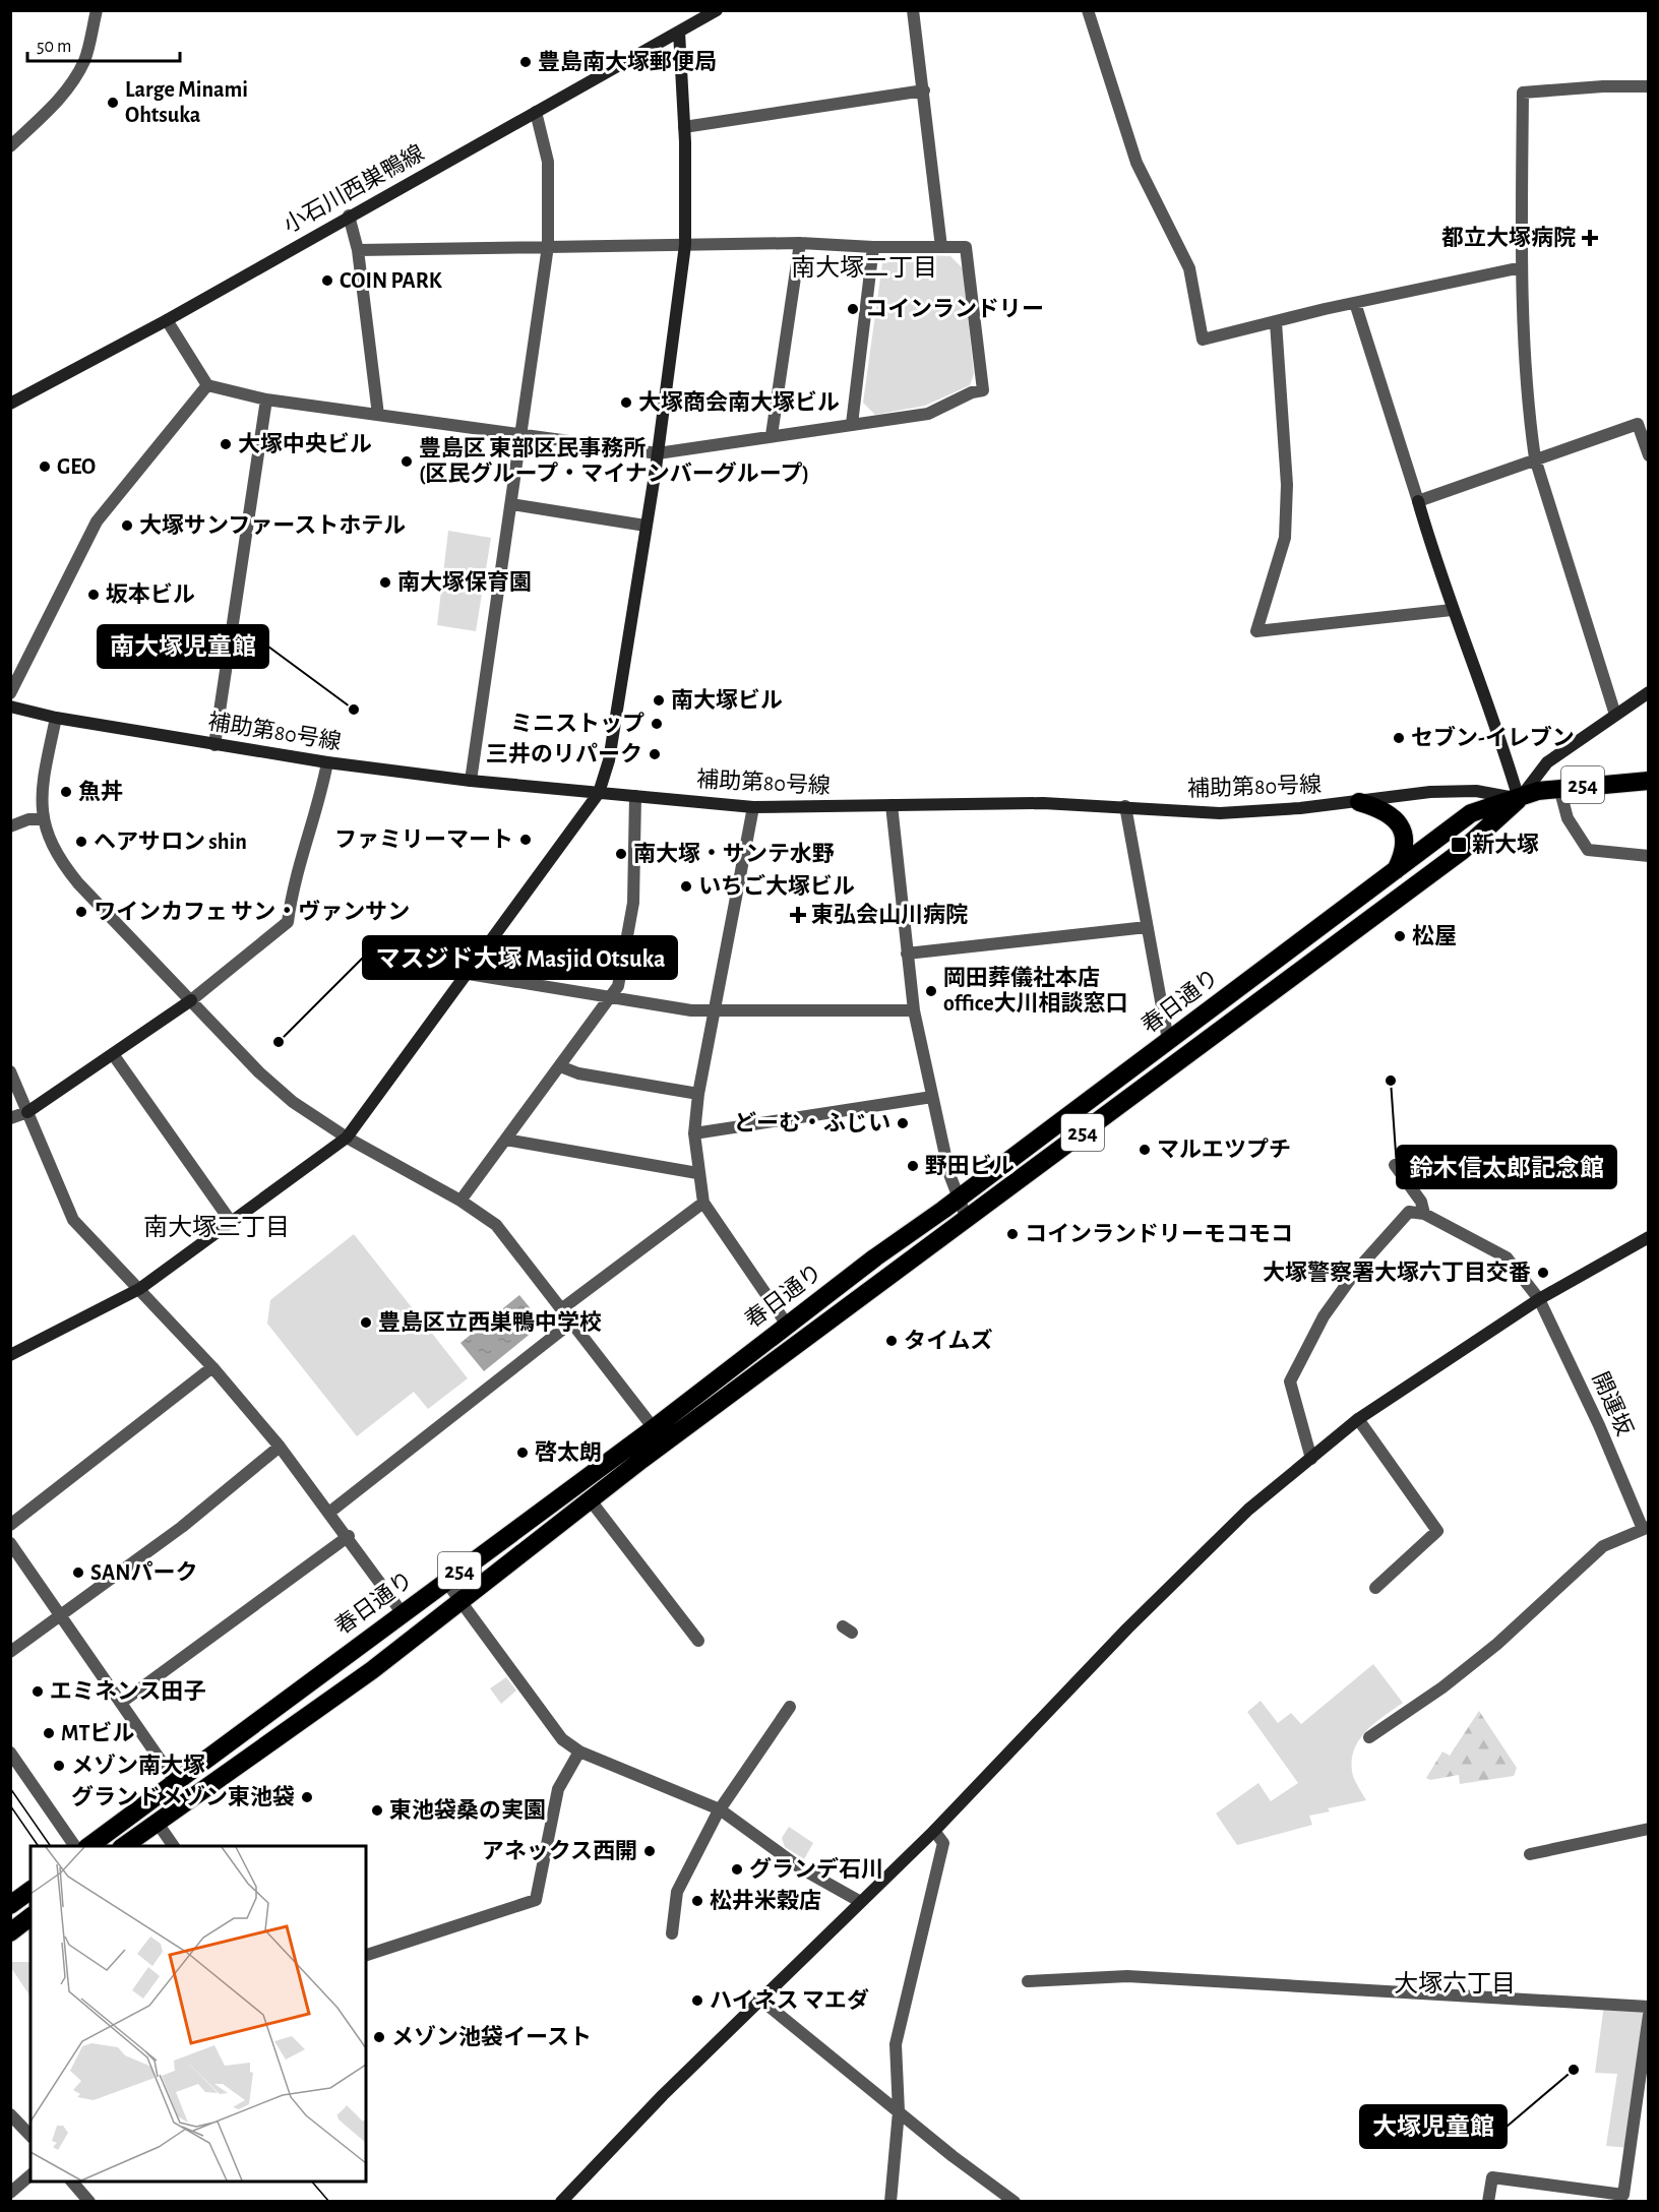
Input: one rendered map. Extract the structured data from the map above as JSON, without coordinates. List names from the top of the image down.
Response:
{
  "streets": {
    "highway": ["254", "春日通り"],
    "street": ["小石川西巣鴨線", "補助第80号線", "開運坂"]
  },
  "crossings": [
    ["補助第80号線", "春日通り"]
  ],
  "districts": ["南大塚二丁目", "南大塚三丁目", "大塚六丁目"],
  "places": {
    "other": [
      "豊島南大塚郵便局",
      "Large Minami Ohtsuka",
      "COIN PARK",
      "コインランドリー",
      "大塚商会南大塚ビル",
      "大塚中央ビル",
      "豊島区 東部区民事務所 (区民グループ・マイナンバーグループ)",
      "GEO",
      "大塚サンファーストホテル",
      "南大塚保育園",
      "坂本ビル",
      "南大塚ビル",
      "南大塚児童館",
      "ミニストップ",
      "セブン-イレブン",
      "三井のリパーク",
      "魚丼",
      "ファミリーマート",
      "ヘアサロン shin",
      "南大塚・サンテ水野",
      "いちご大塚ビル",
      "ワインカフェ サン・ヴァンサン",
      "松屋",
      "岡田葬儀社本店 office大川相談窓口",
      "マスジド大塚 Masjid Otsuka",
      "鈴木信太郎記念館",
      "どーむ・ふじい",
      "マルエツプチ",
      "野田ビル",
      "コインランドリーモコモコ",
      "大塚警察署大塚六丁目交番",
      "豊島区立西巣鴨中学校",
      "タイムズ",
      "啓太朗",
      "SANパーク",
      "エミネンス田子",
      "MTビル",
      "メゾン南大塚",
      "グランドメゾン東池袋",
      "東池袋桑の実園",
      "アネックス西開",
      "グランデ石川",
      "松井米穀店",
      "ハイネス マエダ",
      "メゾン池袋イースト",
      "大塚児童館"
    ],
    "health": ["都立大塚病院", "東弘会山川病院"],
    "transit": ["新大塚"]
  },
  "scale_bar": "50 m"
}
